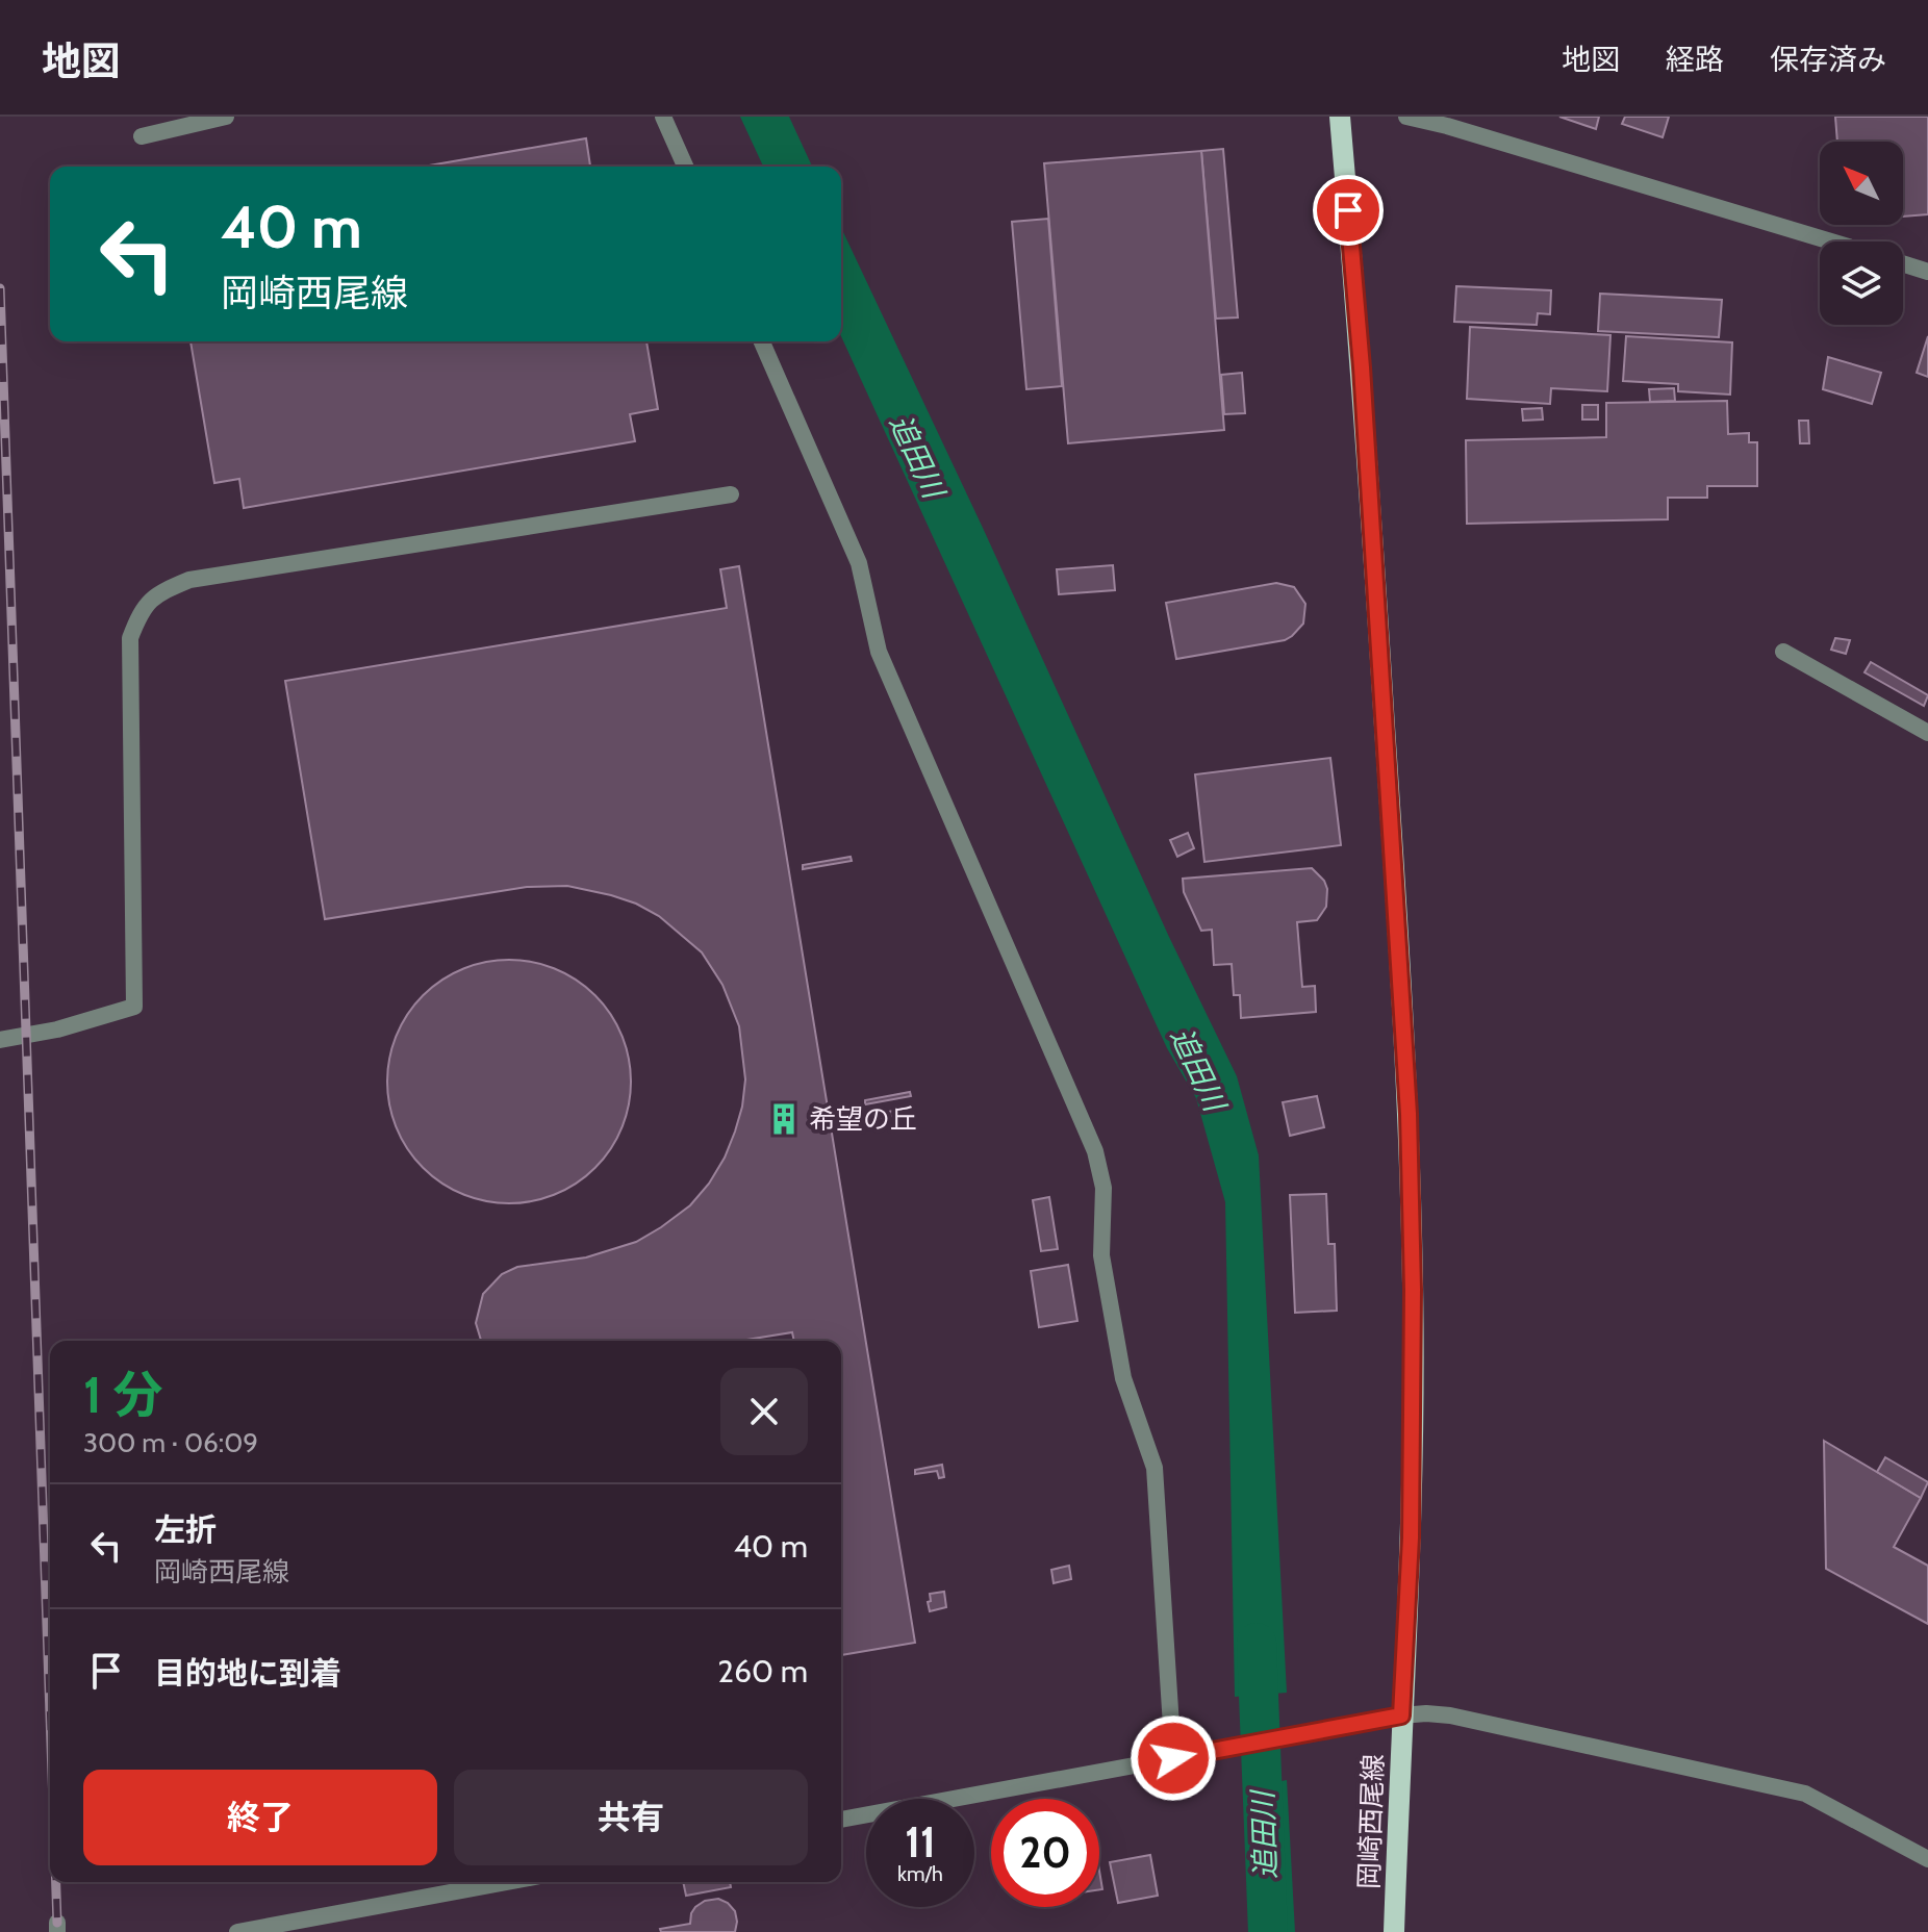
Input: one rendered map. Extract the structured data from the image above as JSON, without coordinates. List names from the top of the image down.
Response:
{
  "streets": {
    "main road": ["岡崎西尾線"]
  },
  "water": ["追田川"],
  "places": {
    "building": ["希望の丘"]
  },
  "north": "top left",
  "page": {
    "header": "地図",
    "nav": ["地図", "経路", "保存済み"],
    "turn": ["40 m", "岡崎西尾線"],
    "heading": ["1 分", "300 m · 06:09"],
    "list": [
      {
        "name": "左折",
        "note": "岡崎西尾線",
        "value": "40 m"
      },
      {
        "name": "目的地に到着",
        "value": "260 m"
      }
    ],
    "buttons": ["終了", "共有"],
    "speed": "11 km/h",
    "limit": "20"
  }
}
